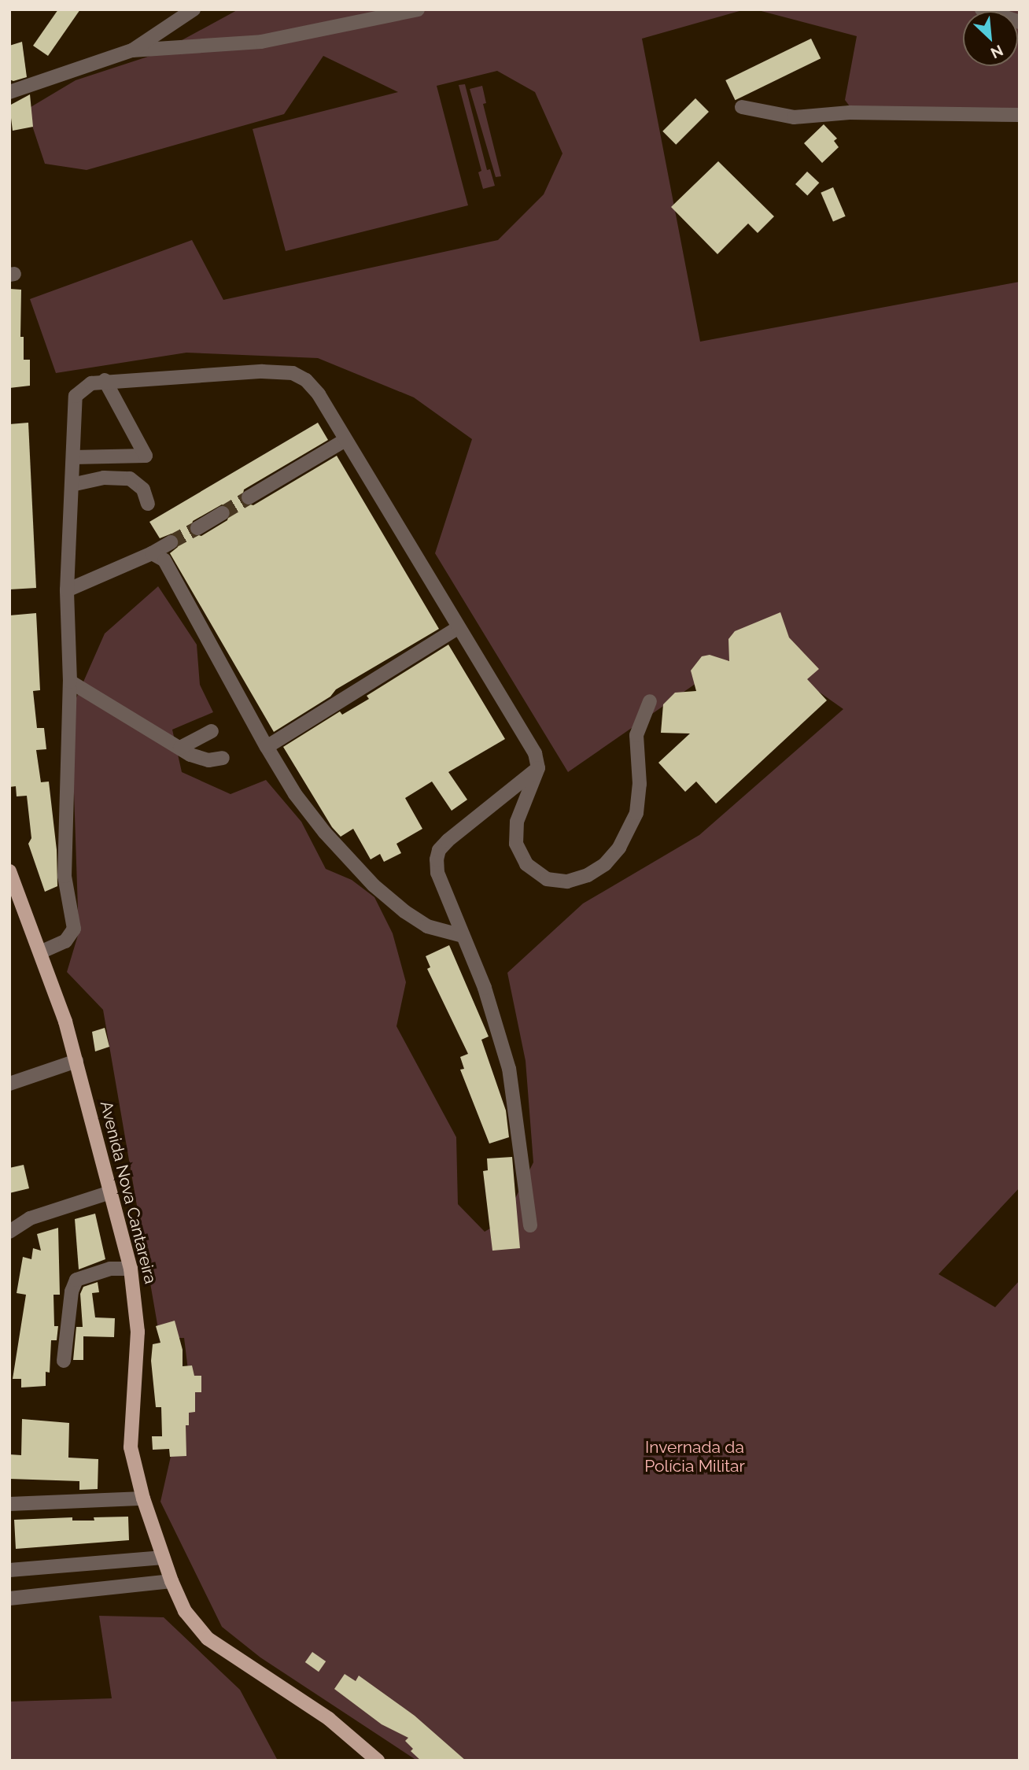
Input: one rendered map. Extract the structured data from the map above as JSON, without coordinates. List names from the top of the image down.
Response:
{
  "streets": {
    "main road": ["Avenida Nova Cantareira"]
  },
  "parks": ["Invernada da Polícia Militar"],
  "north": "bottom right"
}
